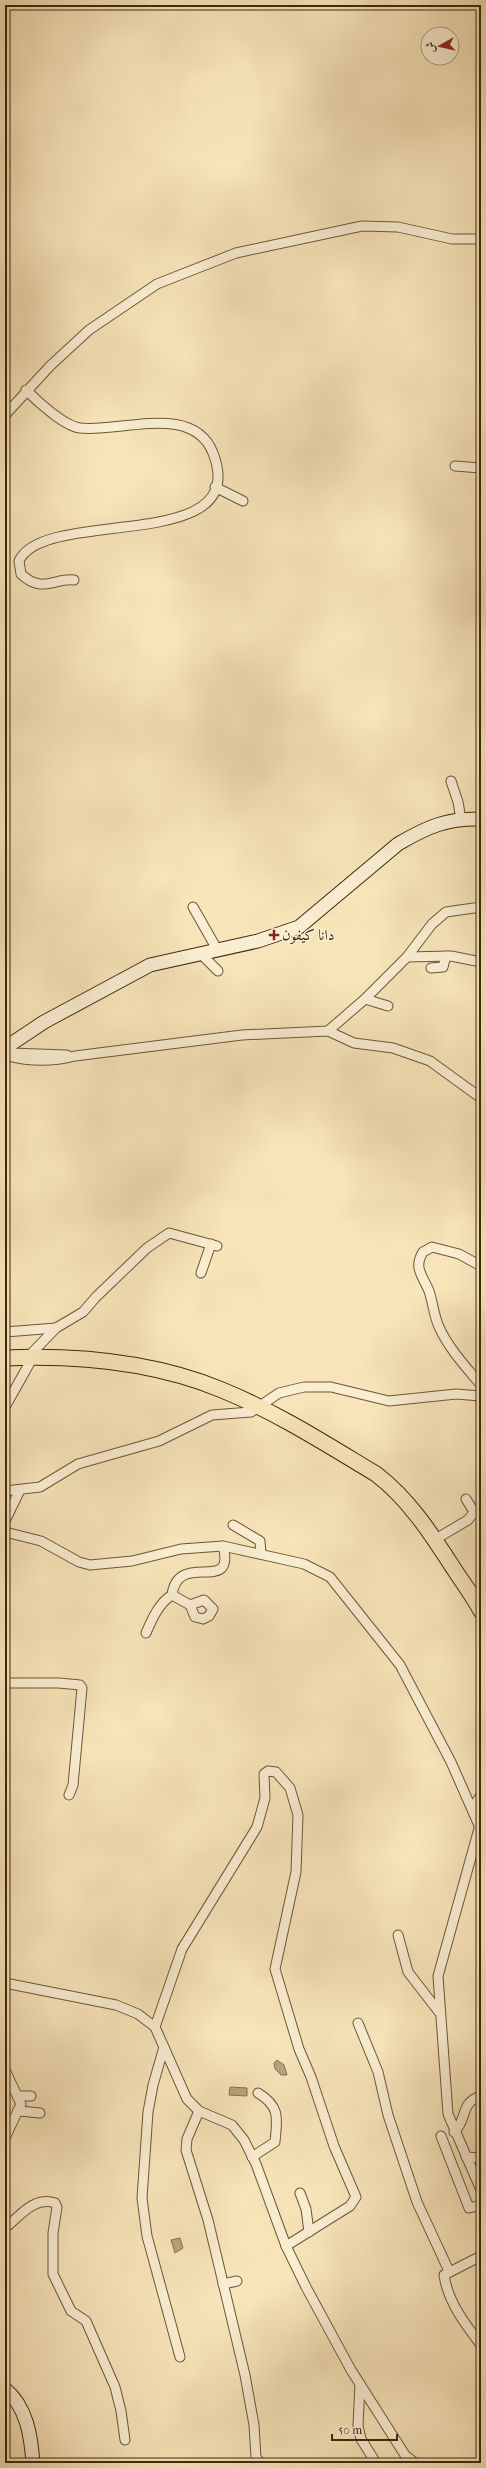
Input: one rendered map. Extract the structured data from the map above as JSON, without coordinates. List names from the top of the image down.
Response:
{
  "places": {
    "health": ["دانا كيفون"]
  },
  "scale_bar": "50 m",
  "north": "left"
}
